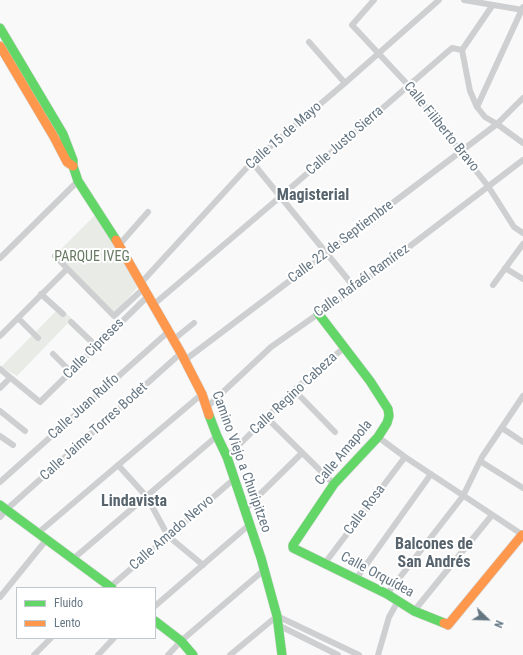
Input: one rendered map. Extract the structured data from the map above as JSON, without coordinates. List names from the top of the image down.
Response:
{
  "streets": {
    "street": [
      "Calle Filiberto Bravo",
      "Calle 15 de Mayo",
      "Calle Justo Sierra",
      "Calle 22 de Septiembre",
      "Calle Rafaél Ramírez",
      "Calle Cipreses",
      "Calle Regino Cabeza",
      "Calle Juan Rulfo",
      "Calle Jaime Torres Bodet",
      "Calle Amapola",
      "Camino Viejo a Churipitzeo",
      "Calle Rosa",
      "Calle Amado Nervo",
      "Calle Orquídea"
    ]
  },
  "crossings": [
    ["Calle Filiberto Bravo", "Calle 15 de Mayo"],
    ["Calle Filiberto Bravo", "Calle Justo Sierra"],
    ["Calle Filiberto Bravo", "Calle 22 de Septiembre"],
    ["Calle Filiberto Bravo", "Calle Rafaél Ramírez"],
    ["Calle 15 de Mayo", "Calle Cipreses"],
    ["Calle 15 de Mayo", "Camino Viejo a Churipitzeo"],
    ["Calle Justo Sierra", "Camino Viejo a Churipitzeo"],
    ["Calle 22 de Septiembre", "Calle Jaime Torres Bodet"],
    ["Calle 22 de Septiembre", "Camino Viejo a Churipitzeo"],
    ["Calle Rafaél Ramírez", "Camino Viejo a Churipitzeo"],
    ["Calle Cipreses", "Camino Viejo a Churipitzeo"],
    ["Calle Regino Cabeza", "Calle Amapola"],
    ["Calle Regino Cabeza", "Camino Viejo a Churipitzeo"],
    ["Calle Juan Rulfo", "Camino Viejo a Churipitzeo"],
    ["Calle Jaime Torres Bodet", "Camino Viejo a Churipitzeo"],
    ["Calle Amapola", "Calle Orquídea"],
    ["Camino Viejo a Churipitzeo", "Calle Amado Nervo"],
    ["Calle Rosa", "Calle Orquídea"]
  ],
  "districts": ["Magisterial", "Lindavista", "Balcones de San Andrés"],
  "parks": ["PARQUE IVEG"],
  "legend": ["Fluido", "Lento"],
  "north": "bottom right"
}
